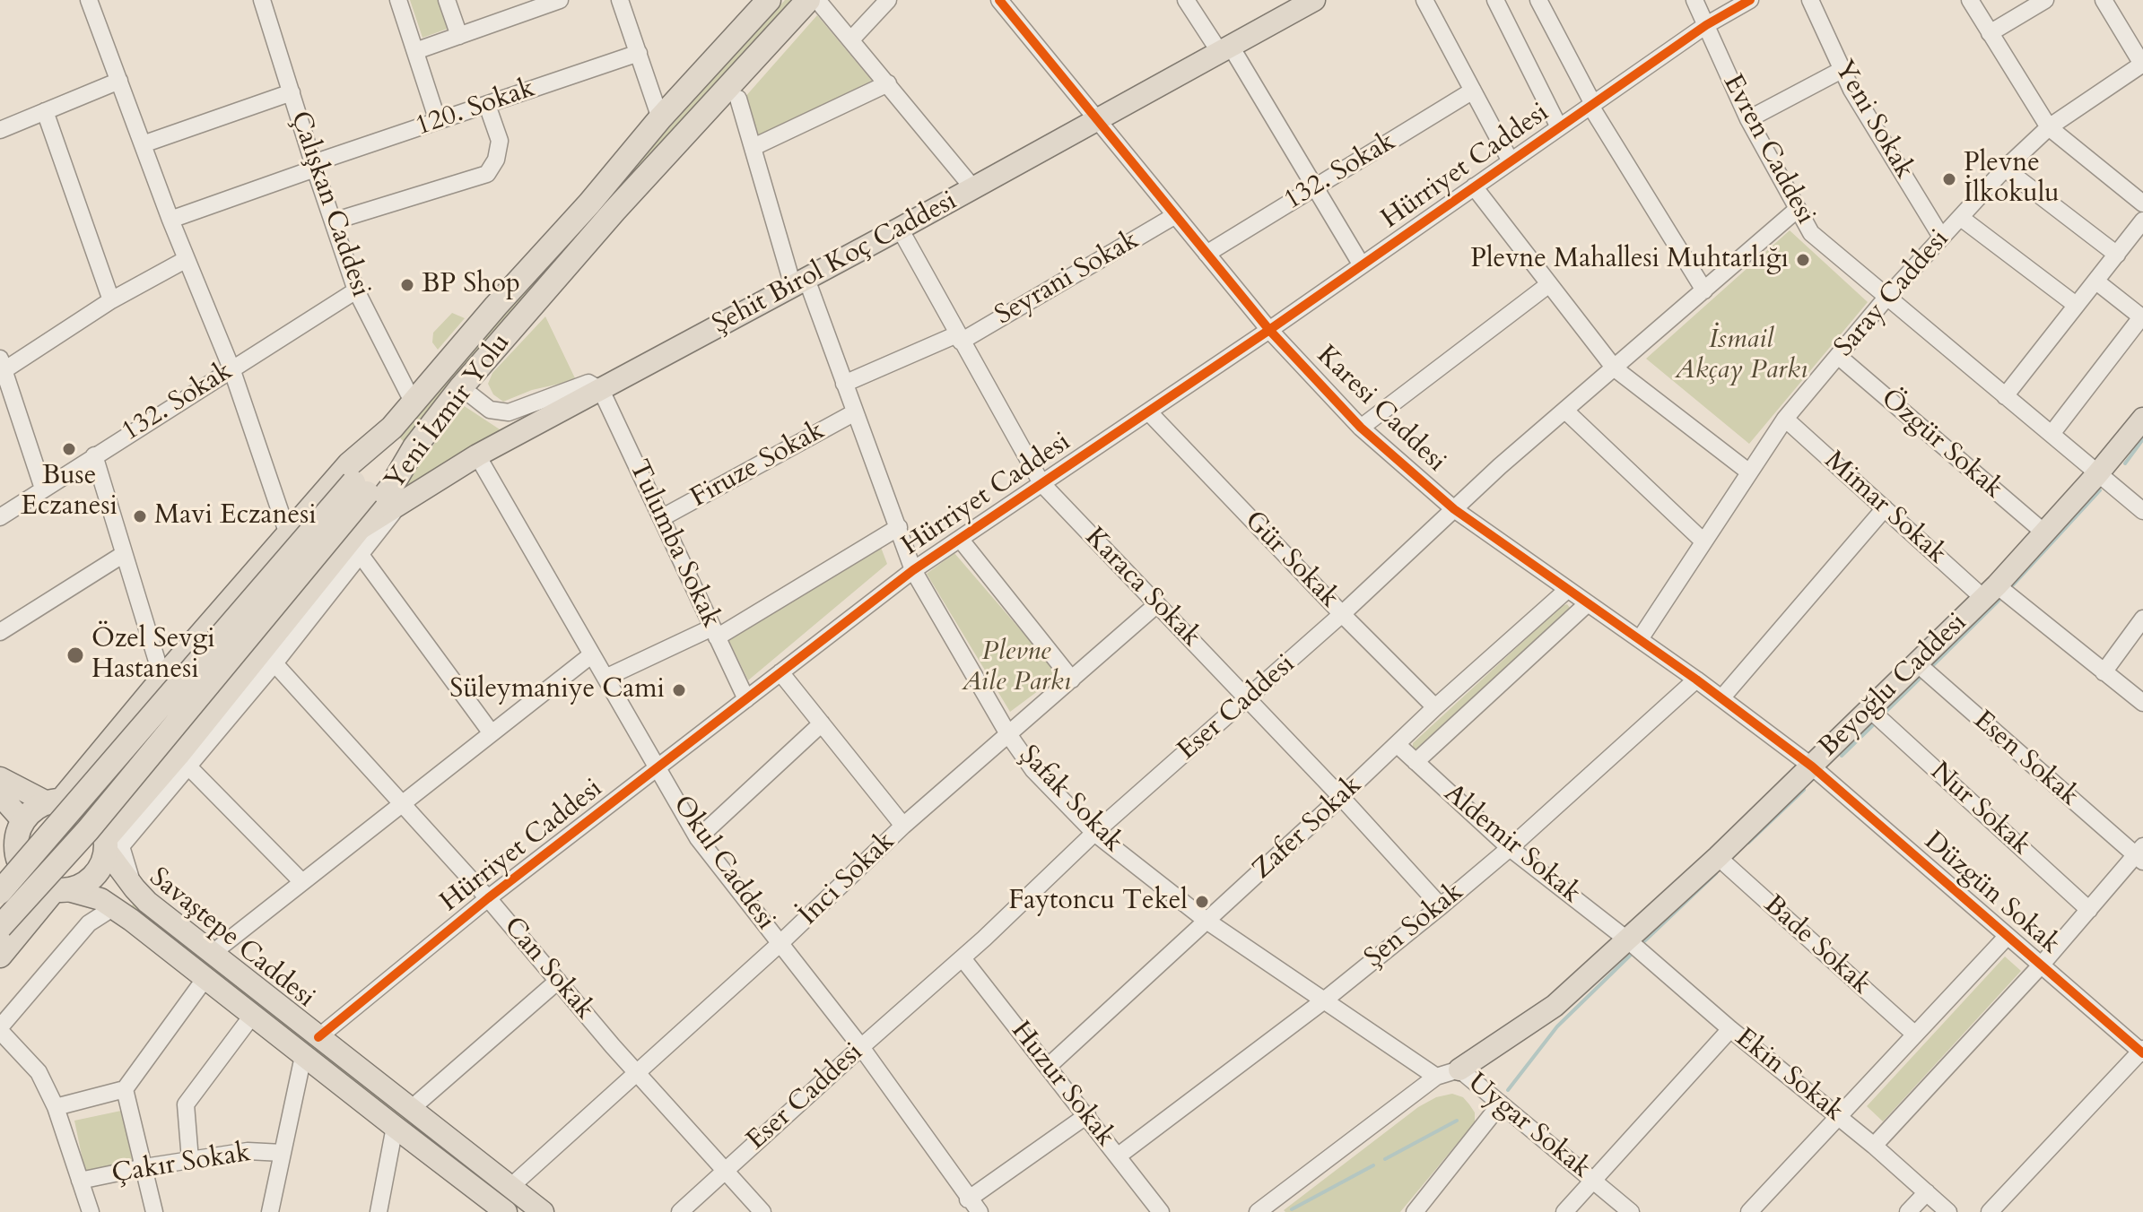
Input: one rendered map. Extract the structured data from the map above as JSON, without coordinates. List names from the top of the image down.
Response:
{
  "streets": {
    "highway": ["Yeni İzmir Yolu"],
    "main road": ["Şehit Birol Koç Caddesi", "Beyoğlu Caddesi", "Savaştepe Caddesi"],
    "street": [
      "120. Sokak",
      "Yeni Sokak",
      "Evren Caddesi",
      "Hürriyet Caddesi",
      "132. Sokak",
      "Çalışkan Caddesi",
      "Seyrani Sokak",
      "Saray Caddesi",
      "Karesi Caddesi",
      "Özgür Sokak",
      "Firuze Sokak",
      "Mimar Sokak",
      "Tulumba Sokak",
      "Gür Sokak",
      "Karaca Sokak",
      "Eser Caddesi",
      "Esen Sokak",
      "Şafak Sokak",
      "Nur Sokak",
      "Zafer Sokak",
      "Aldemir Sokak",
      "Okul Caddesi",
      "İnci Sokak",
      "Düzgün Sokak",
      "Şen Sokak",
      "Bade Sokak",
      "Can Sokak",
      "Ekin Sokak",
      "Huzur Sokak",
      "Uygar Sokak",
      "Çakır Sokak"
    ]
  },
  "crossings": [
    ["120. Sokak", "Çalışkan Caddesi"],
    ["Yeni Sokak", "Saray Caddesi"],
    ["Evren Caddesi", "Hürriyet Caddesi"],
    ["Evren Caddesi", "Saray Caddesi"],
    ["Evren Caddesi", "Beyoğlu Caddesi"],
    ["Evren Caddesi", "Eser Caddesi"],
    ["Hürriyet Caddesi", "Karesi Caddesi"],
    ["Hürriyet Caddesi", "Tulumba Sokak"],
    ["Hürriyet Caddesi", "Gür Sokak"],
    ["Hürriyet Caddesi", "Karaca Sokak"],
    ["Hürriyet Caddesi", "Şafak Sokak"],
    ["Hürriyet Caddesi", "Okul Caddesi"],
    ["Hürriyet Caddesi", "Savaştepe Caddesi"],
    ["Hürriyet Caddesi", "Can Sokak"],
    ["132. Sokak", "Çalışkan Caddesi"],
    ["132. Sokak", "Karesi Caddesi"],
    ["Çalışkan Caddesi", "Yeni İzmir Yolu"],
    ["Şehit Birol Koç Caddesi", "Karesi Caddesi"],
    ["Şehit Birol Koç Caddesi", "Yeni İzmir Yolu"],
    ["Şehit Birol Koç Caddesi", "Tulumba Sokak"],
    ["Şehit Birol Koç Caddesi", "Karaca Sokak"],
    ["Şehit Birol Koç Caddesi", "Şafak Sokak"],
    ["Şehit Birol Koç Caddesi", "Okul Caddesi"],
    ["Seyrani Sokak", "Karesi Caddesi"],
    ["Seyrani Sokak", "Karaca Sokak"],
    ["Seyrani Sokak", "Şafak Sokak"],
    ["Saray Caddesi", "Karesi Caddesi"],
    ["Saray Caddesi", "Özgür Sokak"],
    ["Saray Caddesi", "Mimar Sokak"],
    ["Karesi Caddesi", "Beyoğlu Caddesi"],
    ["Karesi Caddesi", "Eser Caddesi"],
    ["Karesi Caddesi", "Zafer Sokak"],
    ["Karesi Caddesi", "Düzgün Sokak"],
    ["Karesi Caddesi", "Şen Sokak"],
    ["Yeni İzmir Yolu", "Savaştepe Caddesi"],
    ["Özgür Sokak", "Beyoğlu Caddesi"],
    ["Firuze Sokak", "Tulumba Sokak"],
    ["Firuze Sokak", "Şafak Sokak"],
    ["Mimar Sokak", "Beyoğlu Caddesi"],
    ["Gür Sokak", "Eser Caddesi"],
    ["Gür Sokak", "Zafer Sokak"],
    ["Karaca Sokak", "Eser Caddesi"],
    ["Karaca Sokak", "Zafer Sokak"],
    ["Karaca Sokak", "İnci Sokak"],
    ["Karaca Sokak", "Şen Sokak"],
    ["Beyoğlu Caddesi", "Esen Sokak"],
    ["Beyoğlu Caddesi", "Nur Sokak"],
    ["Beyoğlu Caddesi", "Aldemir Sokak"],
    ["Beyoğlu Caddesi", "Düzgün Sokak"],
    ["Beyoğlu Caddesi", "Bade Sokak"],
    ["Beyoğlu Caddesi", "Ekin Sokak"],
    ["Beyoğlu Caddesi", "Uygar Sokak"],
    ["Eser Caddesi", "Şafak Sokak"],
    ["Eser Caddesi", "Okul Caddesi"],
    ["Eser Caddesi", "Can Sokak"],
    ["Eser Caddesi", "Huzur Sokak"],
    ["Şafak Sokak", "Zafer Sokak"],
    ["Şafak Sokak", "İnci Sokak"],
    ["Şafak Sokak", "Şen Sokak"],
    ["Zafer Sokak", "Aldemir Sokak"],
    ["Zafer Sokak", "Huzur Sokak"],
    ["Aldemir Sokak", "Şen Sokak"],
    ["Aldemir Sokak", "Ekin Sokak"],
    ["Okul Caddesi", "İnci Sokak"],
    ["İnci Sokak", "Savaştepe Caddesi"],
    ["İnci Sokak", "Can Sokak"],
    ["Şen Sokak", "Huzur Sokak"]
  ],
  "parks": ["İsmail Akçay Parkı", "Plevne Aile Parkı"],
  "places": [
    "Plevne İlkokulu",
    "Plevne Mahallesi Muhtarlığı",
    "BP Shop",
    "Buse Eczanesi",
    "Mavi Eczanesi",
    "Özel Sevgi Hastanesi",
    "Süleymaniye Cami",
    "Faytoncu Tekel"
  ]
}
